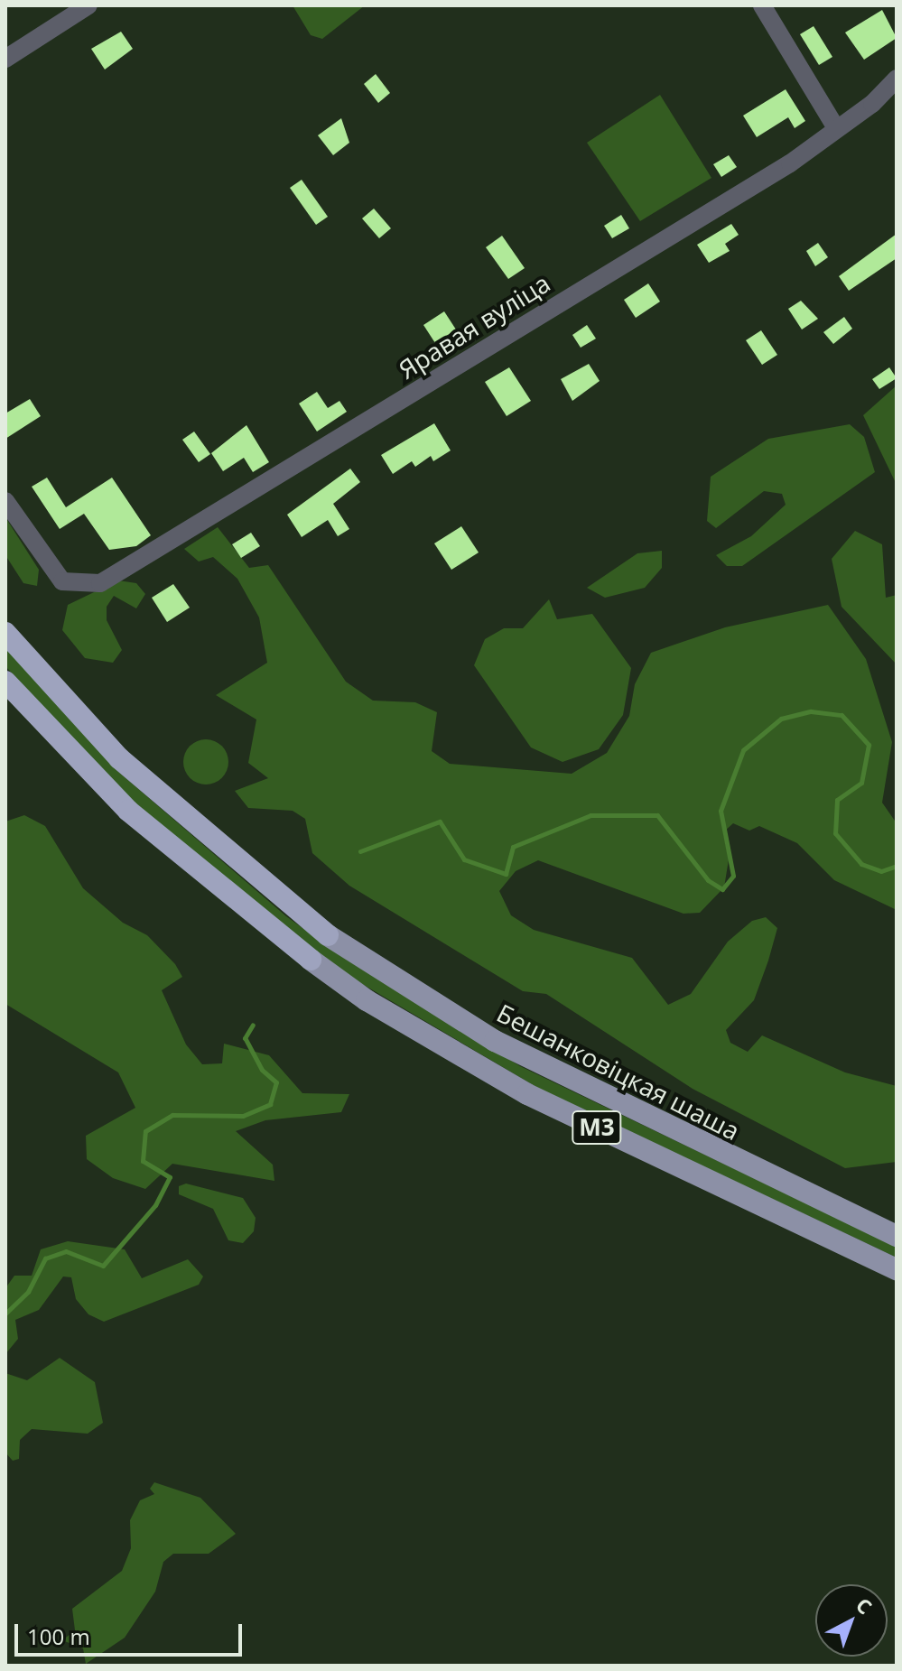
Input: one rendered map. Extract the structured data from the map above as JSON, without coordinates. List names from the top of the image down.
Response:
{
  "streets": {
    "highway": ["М3"],
    "main road": ["Бешанковіцкая шаша"],
    "street": ["Яравая вуліца"]
  },
  "crossings": [
    ["Бешанковіцкая шаша", "М3"]
  ],
  "scale_bar": "100 m",
  "north": "top right"
}
